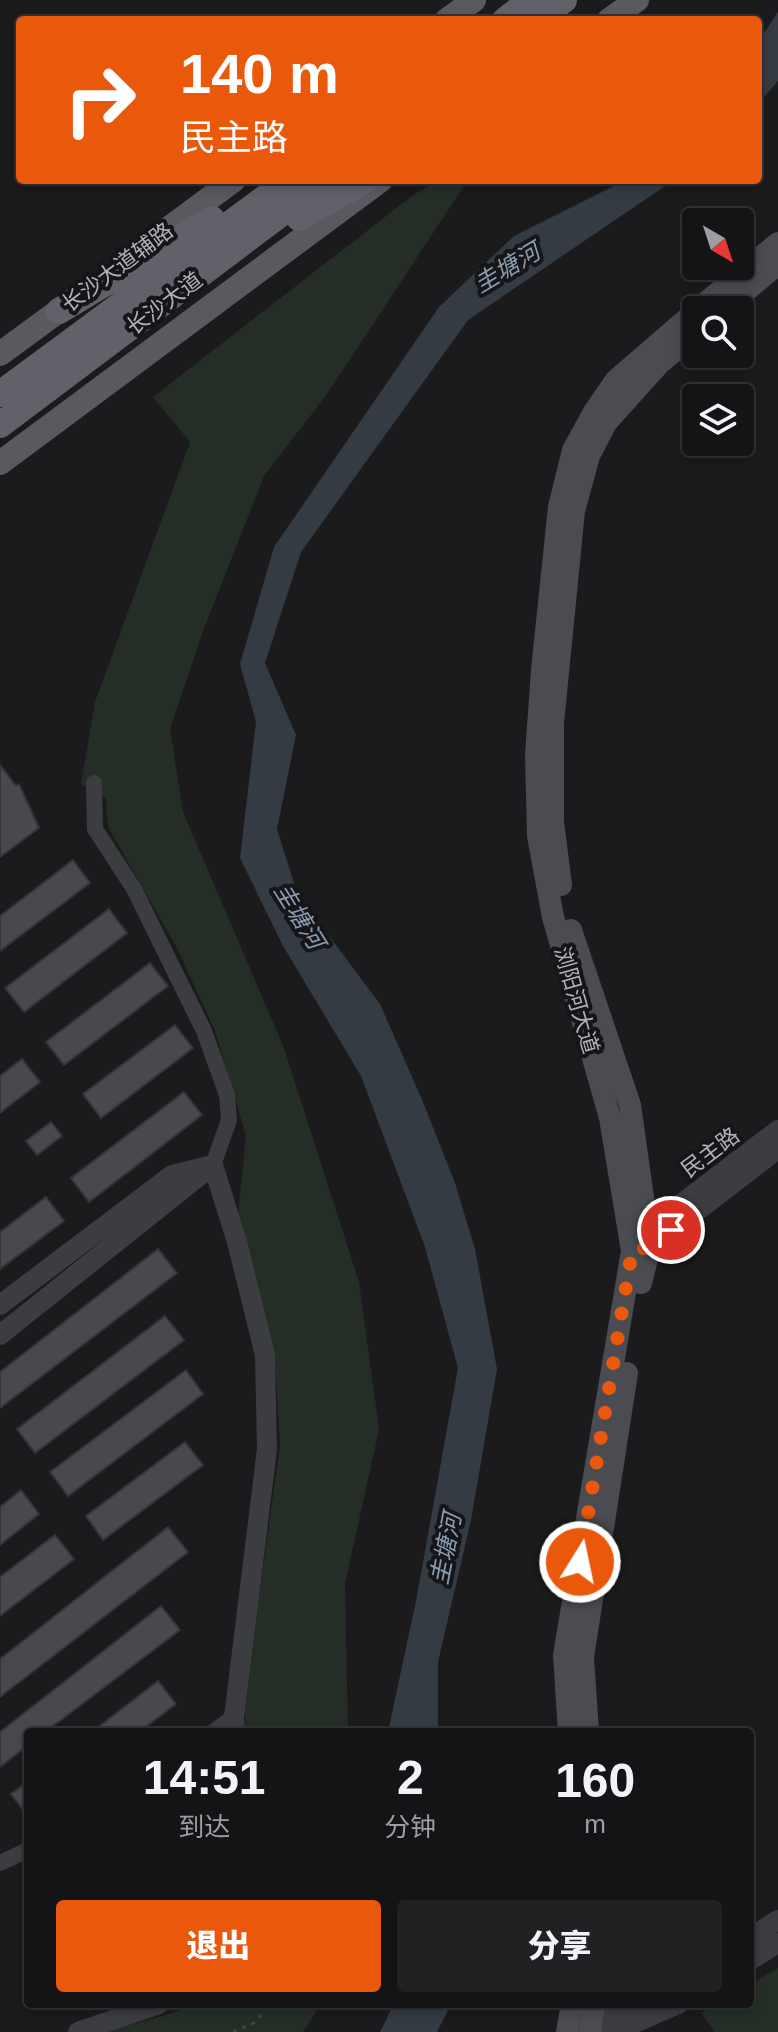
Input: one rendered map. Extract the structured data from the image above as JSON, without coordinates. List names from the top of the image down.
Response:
{
  "streets": {
    "highway": ["长沙大道"],
    "main road": ["长沙大道辅路", "浏阳河大道"],
    "street": ["民主路"]
  },
  "crossings": [
    ["浏阳河大道", "民主路"]
  ],
  "water": ["圭塘河"],
  "north": "bottom right",
  "page": {
    "turn": ["140 m", "民主路"],
    "eta": [
      "14:51",
      "到达",
      "2",
      "分钟",
      "160",
      "m"
    ],
    "buttons": ["退出", "分享"]
  }
}
